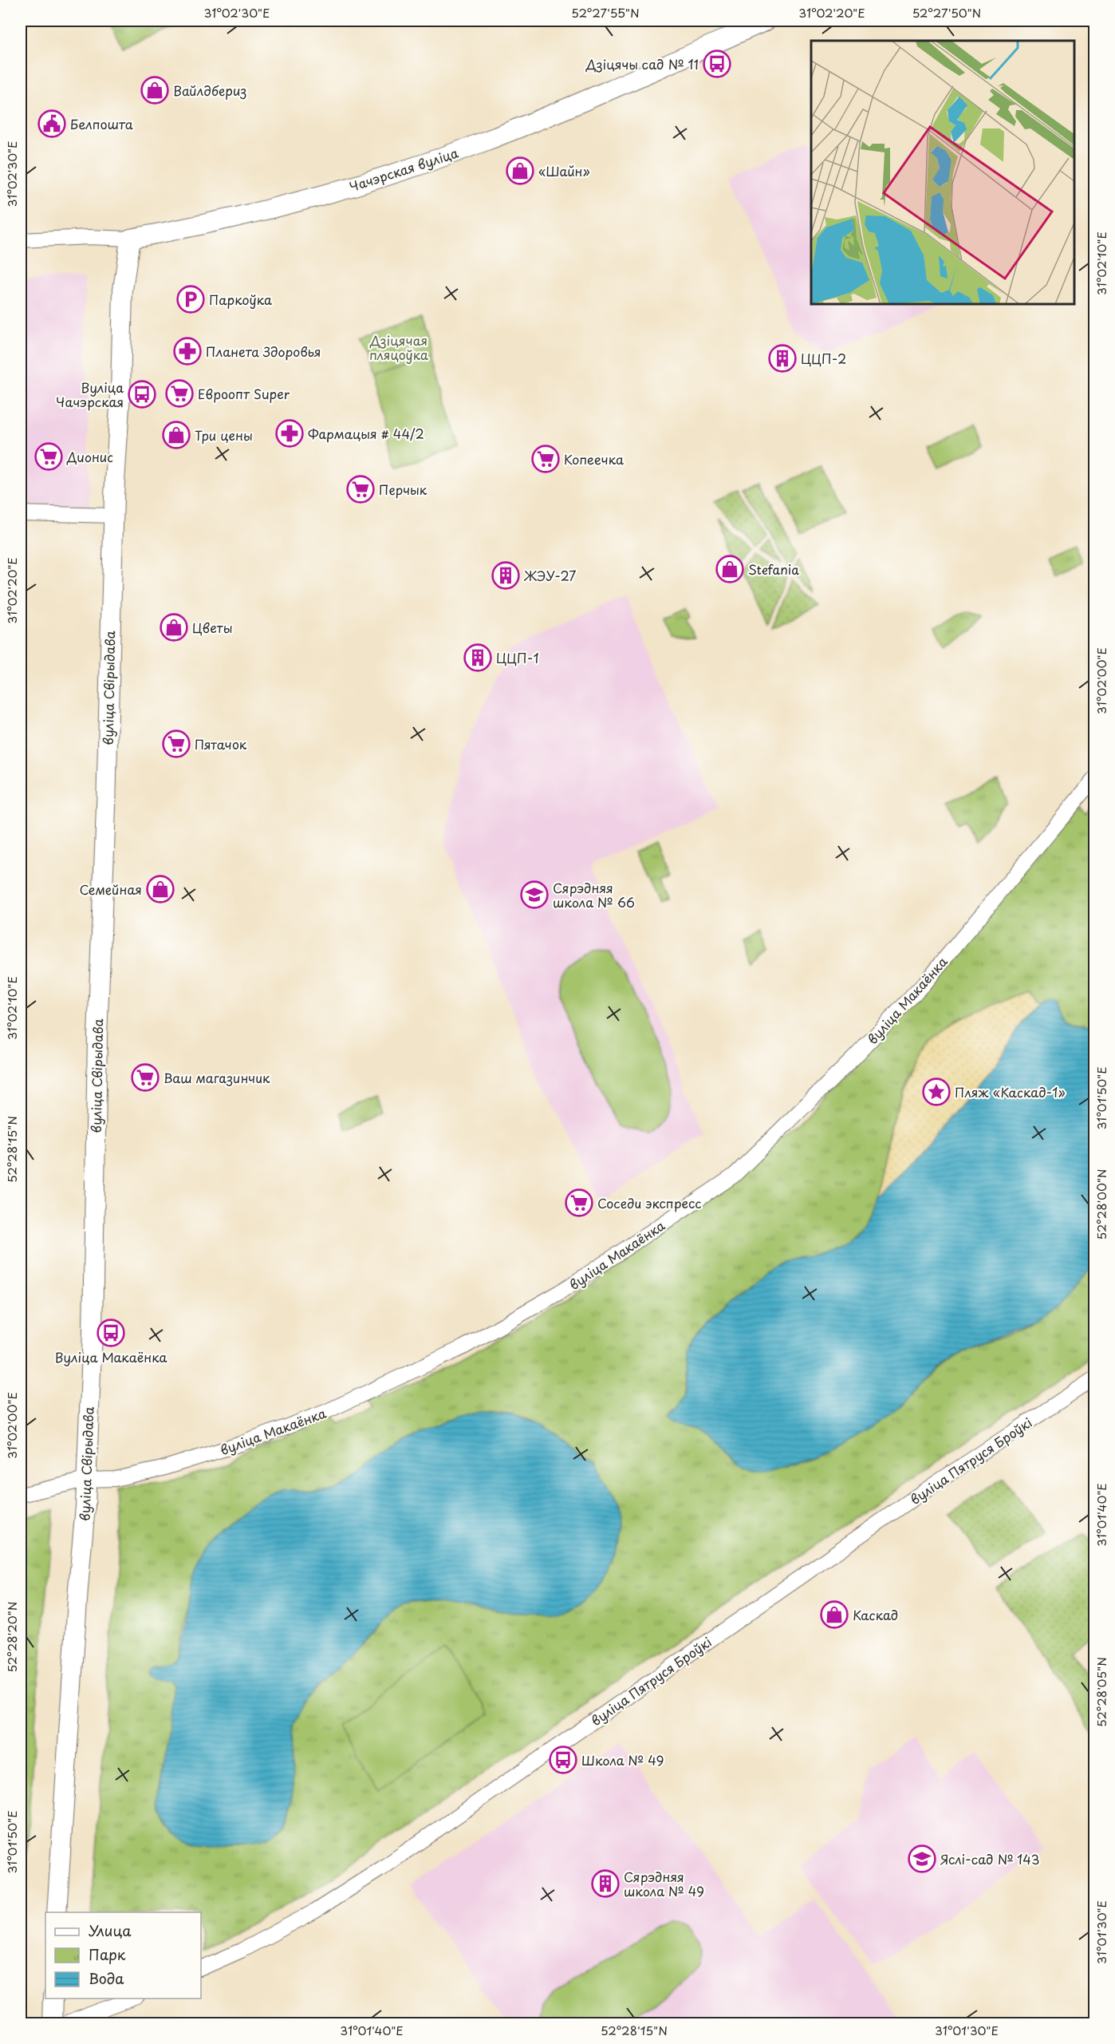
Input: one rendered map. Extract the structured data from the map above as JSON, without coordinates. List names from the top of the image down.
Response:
{
  "streets": {
    "main road": ["Чачэрская вуліца", "вуліца Свірыдава"],
    "street": ["вуліца Макаёнка", "вуліца Пятруся Броўкі"]
  },
  "crossings": [
    ["Чачэрская вуліца", "вуліца Свірыдава"],
    ["вуліца Свірыдава", "вуліца Макаёнка"]
  ],
  "parks": ["Дзіцячая пляцоўка"],
  "places": {
    "bus stop": [
      "Дзіцячы сад № 11",
      "Вуліца Чачэрская",
      "Вуліца Макаёнка",
      "Школа № 49"
    ],
    "shop": [
      "Вайлдбериз",
      "«Шайн»",
      "Три цены",
      "Stefania",
      "Цветы",
      "Семейная",
      "Каскад"
    ],
    "public building": ["Белпошта"],
    "parking": ["Паркоўка"],
    "pharmacy": ["Планета Здоровья", "Фармацыя # 44/2"],
    "building": [
      "ЦЦП-2",
      "ЖЭУ-27",
      "ЦЦП-1",
      "Сярэдняя школа № 49"
    ],
    "supermarket": [
      "Евроопт Super",
      "Дионис",
      "Копеечка",
      "Перчык",
      "Пятачок",
      "Ваш магазинчик",
      "Соседи экспресс"
    ],
    "school or university": ["Сярэдняя школа № 66", "Яслі-сад № 143"],
    "place": ["Пляж «Каскад-1»"]
  },
  "legend": ["Улица", "Парк", "Вода"],
  "coordinates": [
    "31°02'30\"E",
    "52°27'55\"N",
    "31°02'20\"E",
    "52°27'50\"N",
    "31°02'10\"E",
    "31°02'00\"E",
    "31°01'50\"E",
    "52°28'15\"N",
    "52°28'00\"N",
    "31°01'40\"E",
    "52°28'20\"N",
    "52°28'05\"N",
    "31°01'30\"E"
  ]
}
